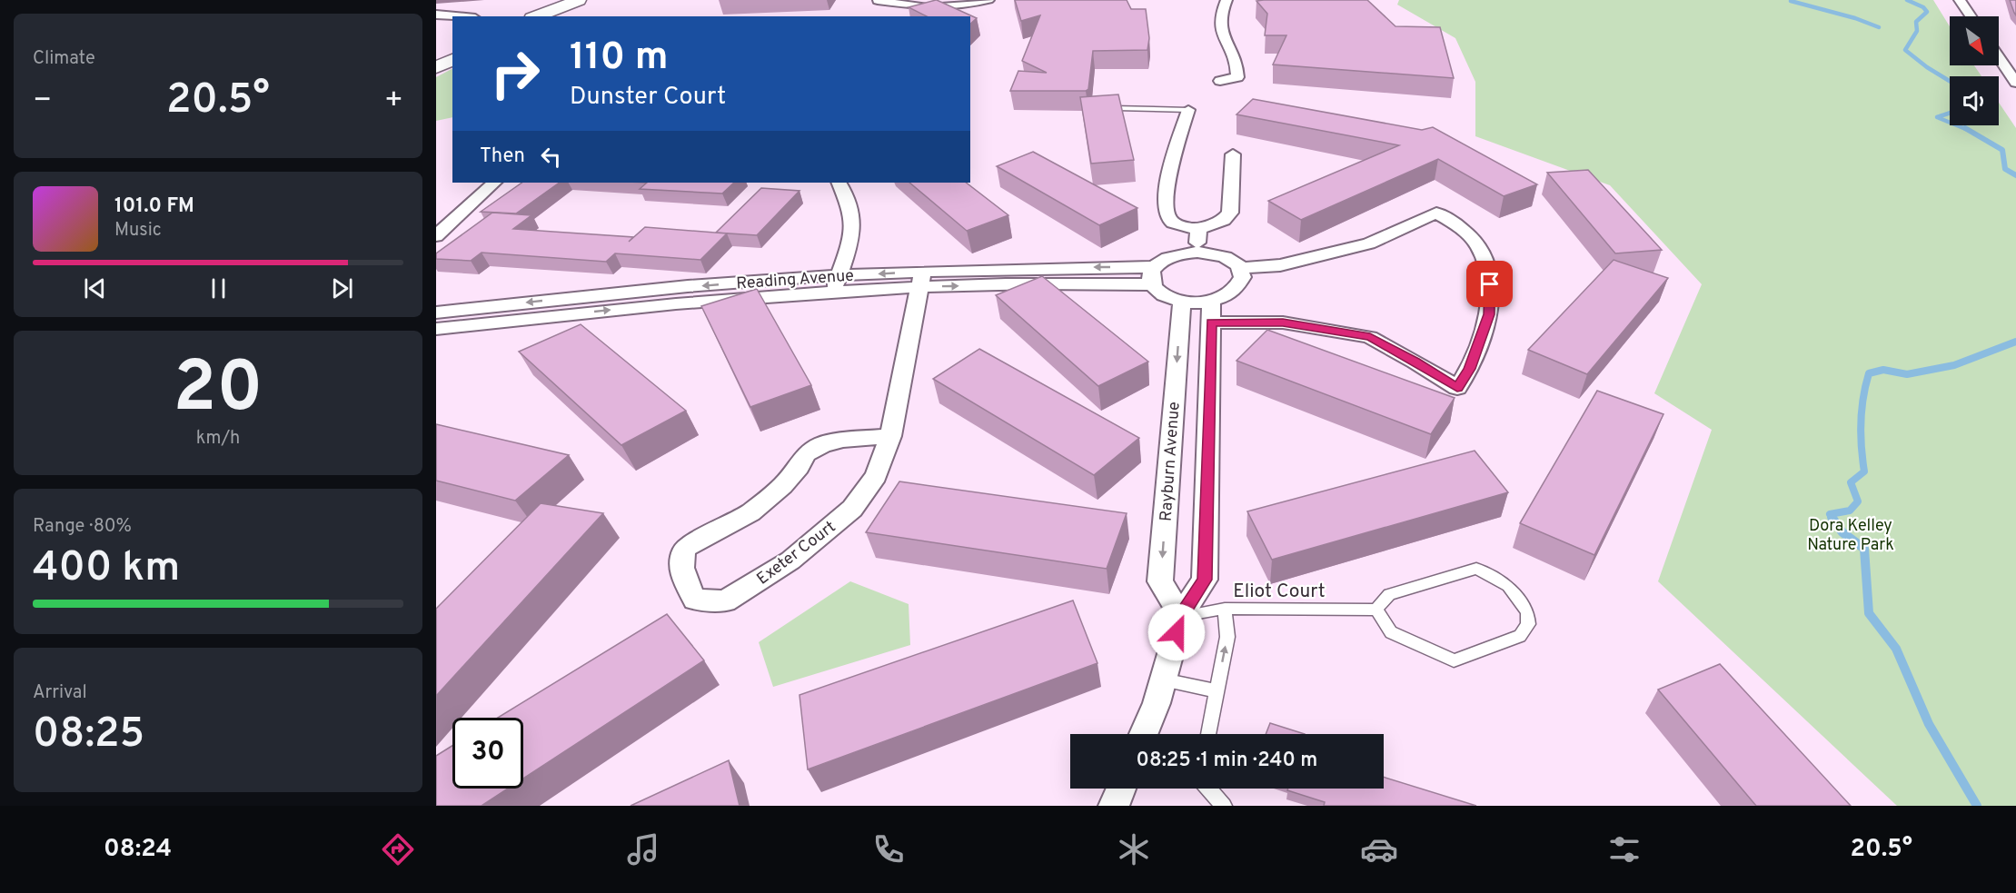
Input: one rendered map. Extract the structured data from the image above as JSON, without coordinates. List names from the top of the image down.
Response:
{
  "streets": {
    "street": ["Reading Avenue", "Rayburn Avenue", "Exeter Court"],
    "lane": ["Eliot Court"]
  },
  "crossings": [
    ["Reading Avenue", "Rayburn Avenue"],
    ["Reading Avenue", "Exeter Court"],
    ["Rayburn Avenue", "Eliot Court"]
  ],
  "parks": ["Dora Kelley Nature Park"],
  "north": "bottom right",
  "page": {
    "tile": [
      "Climate",
      ["20", "km/h"],
      ["Range · 80%", "400 km"],
      ["Arrival", "08:25"]
    ],
    "turn": ["110 m", "Dunster Court"],
    "heat": ["−", "20.5°", "+"],
    "then": "Then",
    "song": ["101.0 FM", "Music"],
    "limit": "30",
    "trip": "08:25 · 1 min · 240 m",
    "tabs": ["08:24", "20.5°"]
  }
}
